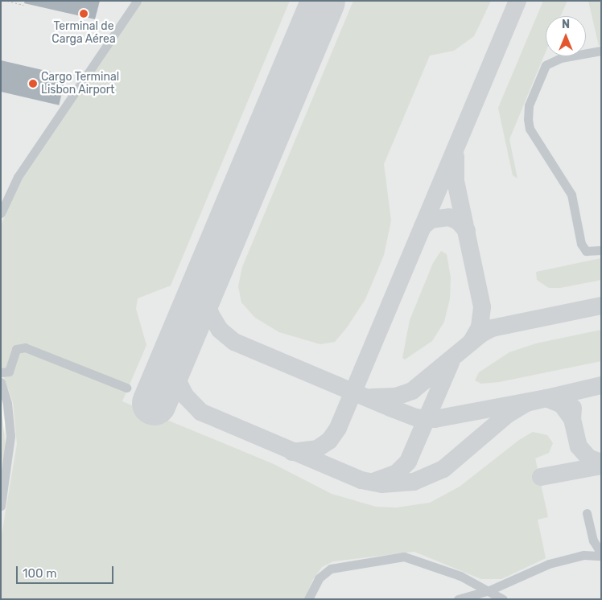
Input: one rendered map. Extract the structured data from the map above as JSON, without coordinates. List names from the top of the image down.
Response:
{
  "places": ["Terminal de Carga Aérea", "Cargo Terminal Lisbon Airport"],
  "scale_bar": "100 m",
  "north": "top"
}
